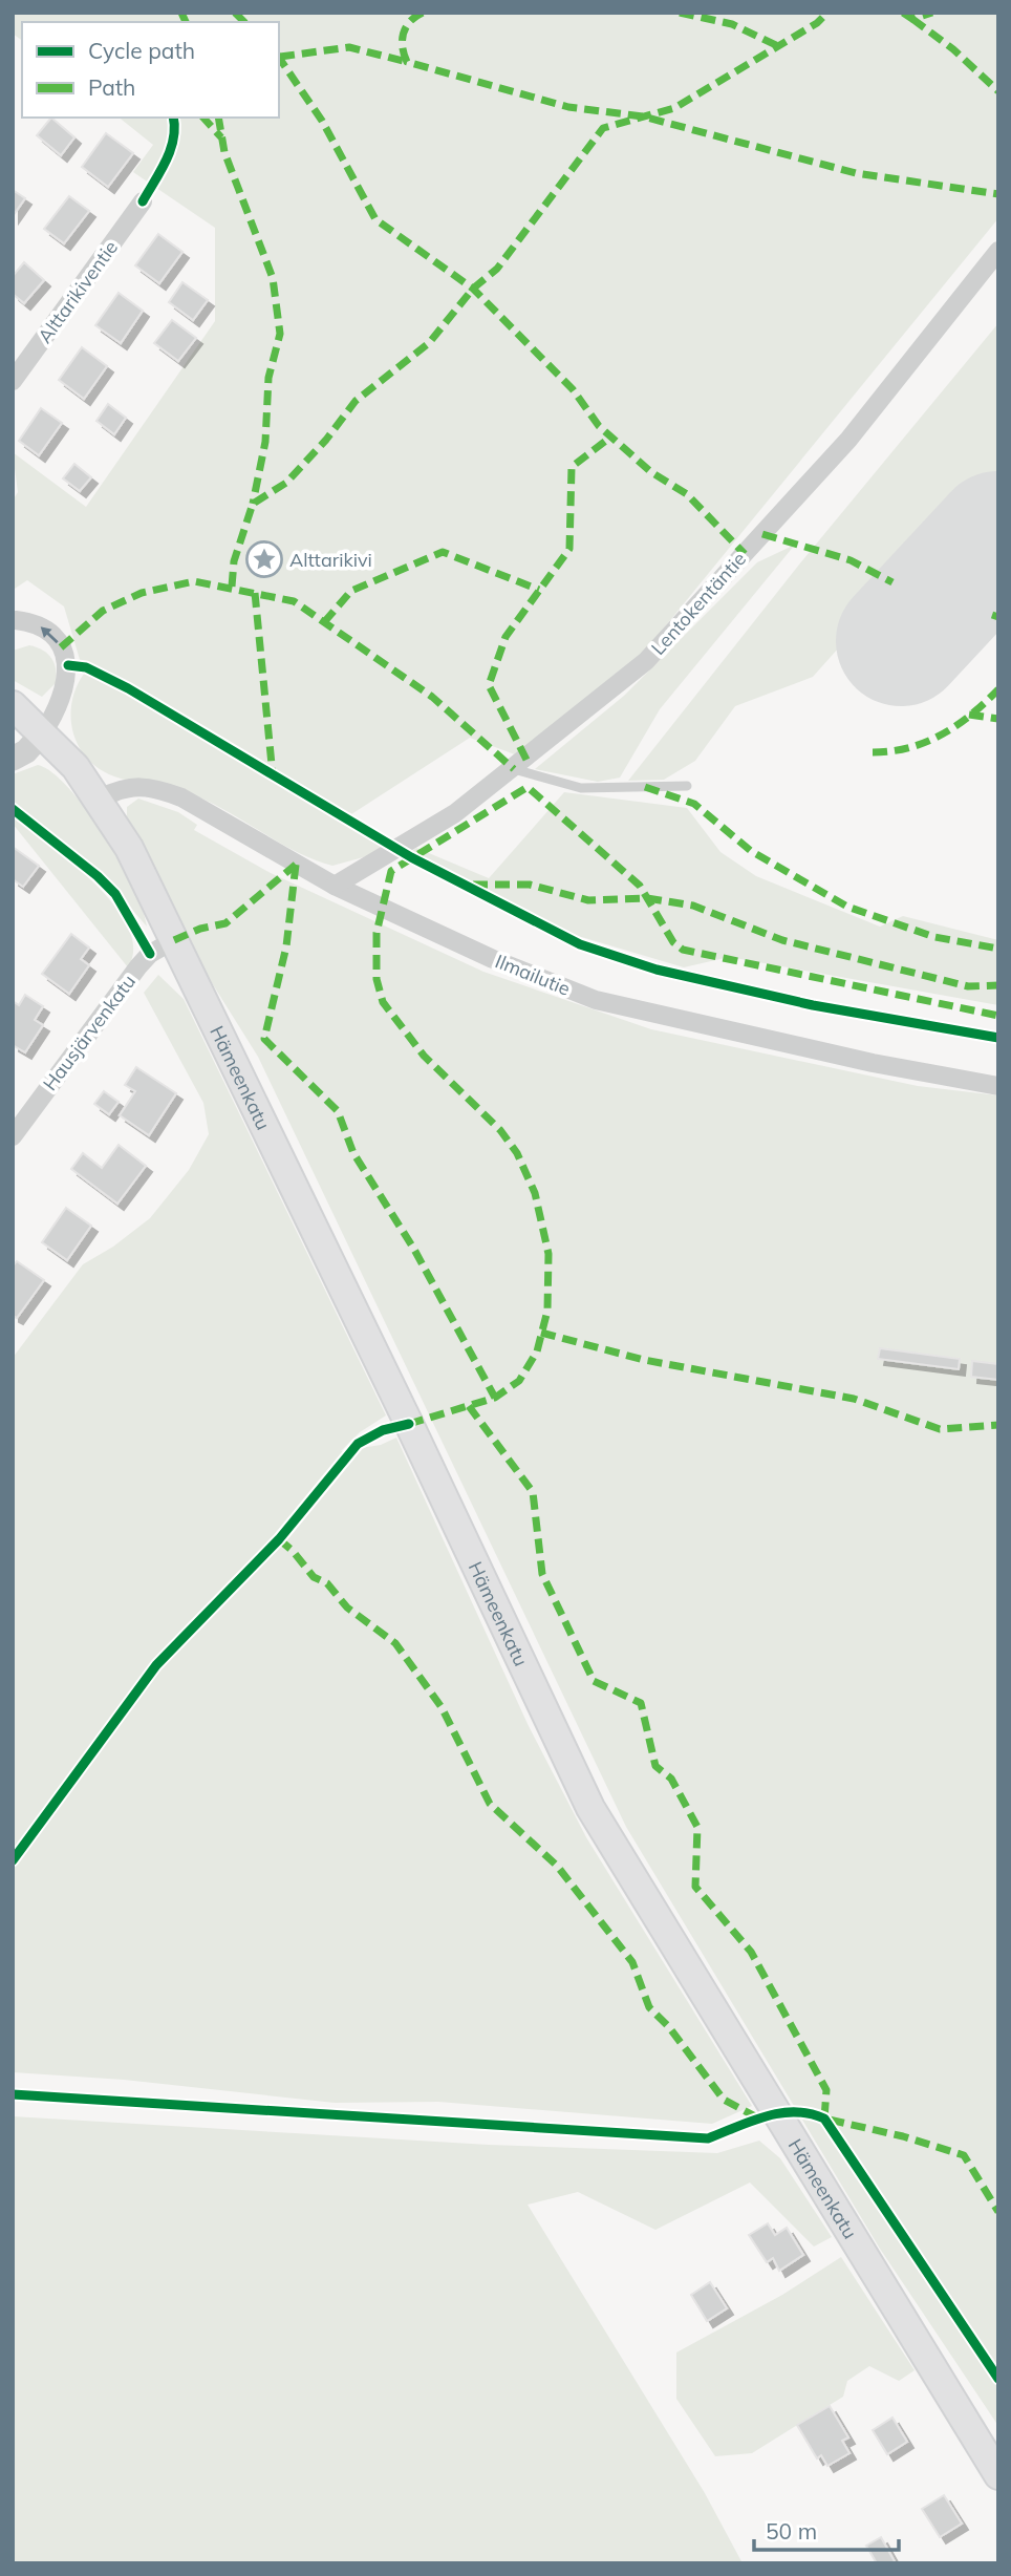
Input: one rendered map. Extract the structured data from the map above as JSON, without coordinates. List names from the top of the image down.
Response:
{
  "streets": {
    "main road": ["Hämeenkatu"],
    "street": [
      "Alttarikiventie",
      "Lentokentäntie",
      "Ilmailutie",
      "Hausjärvenkatu"
    ]
  },
  "crossings": [
    ["Lentokentäntie", "Ilmailutie"],
    ["Ilmailutie", "Hämeenkatu"],
    ["Hausjärvenkatu", "Hämeenkatu"]
  ],
  "places": {
    "place": ["Alttarikivi"]
  },
  "legend": ["Cycle path", "Path"],
  "scale_bar": "50 m"
}
